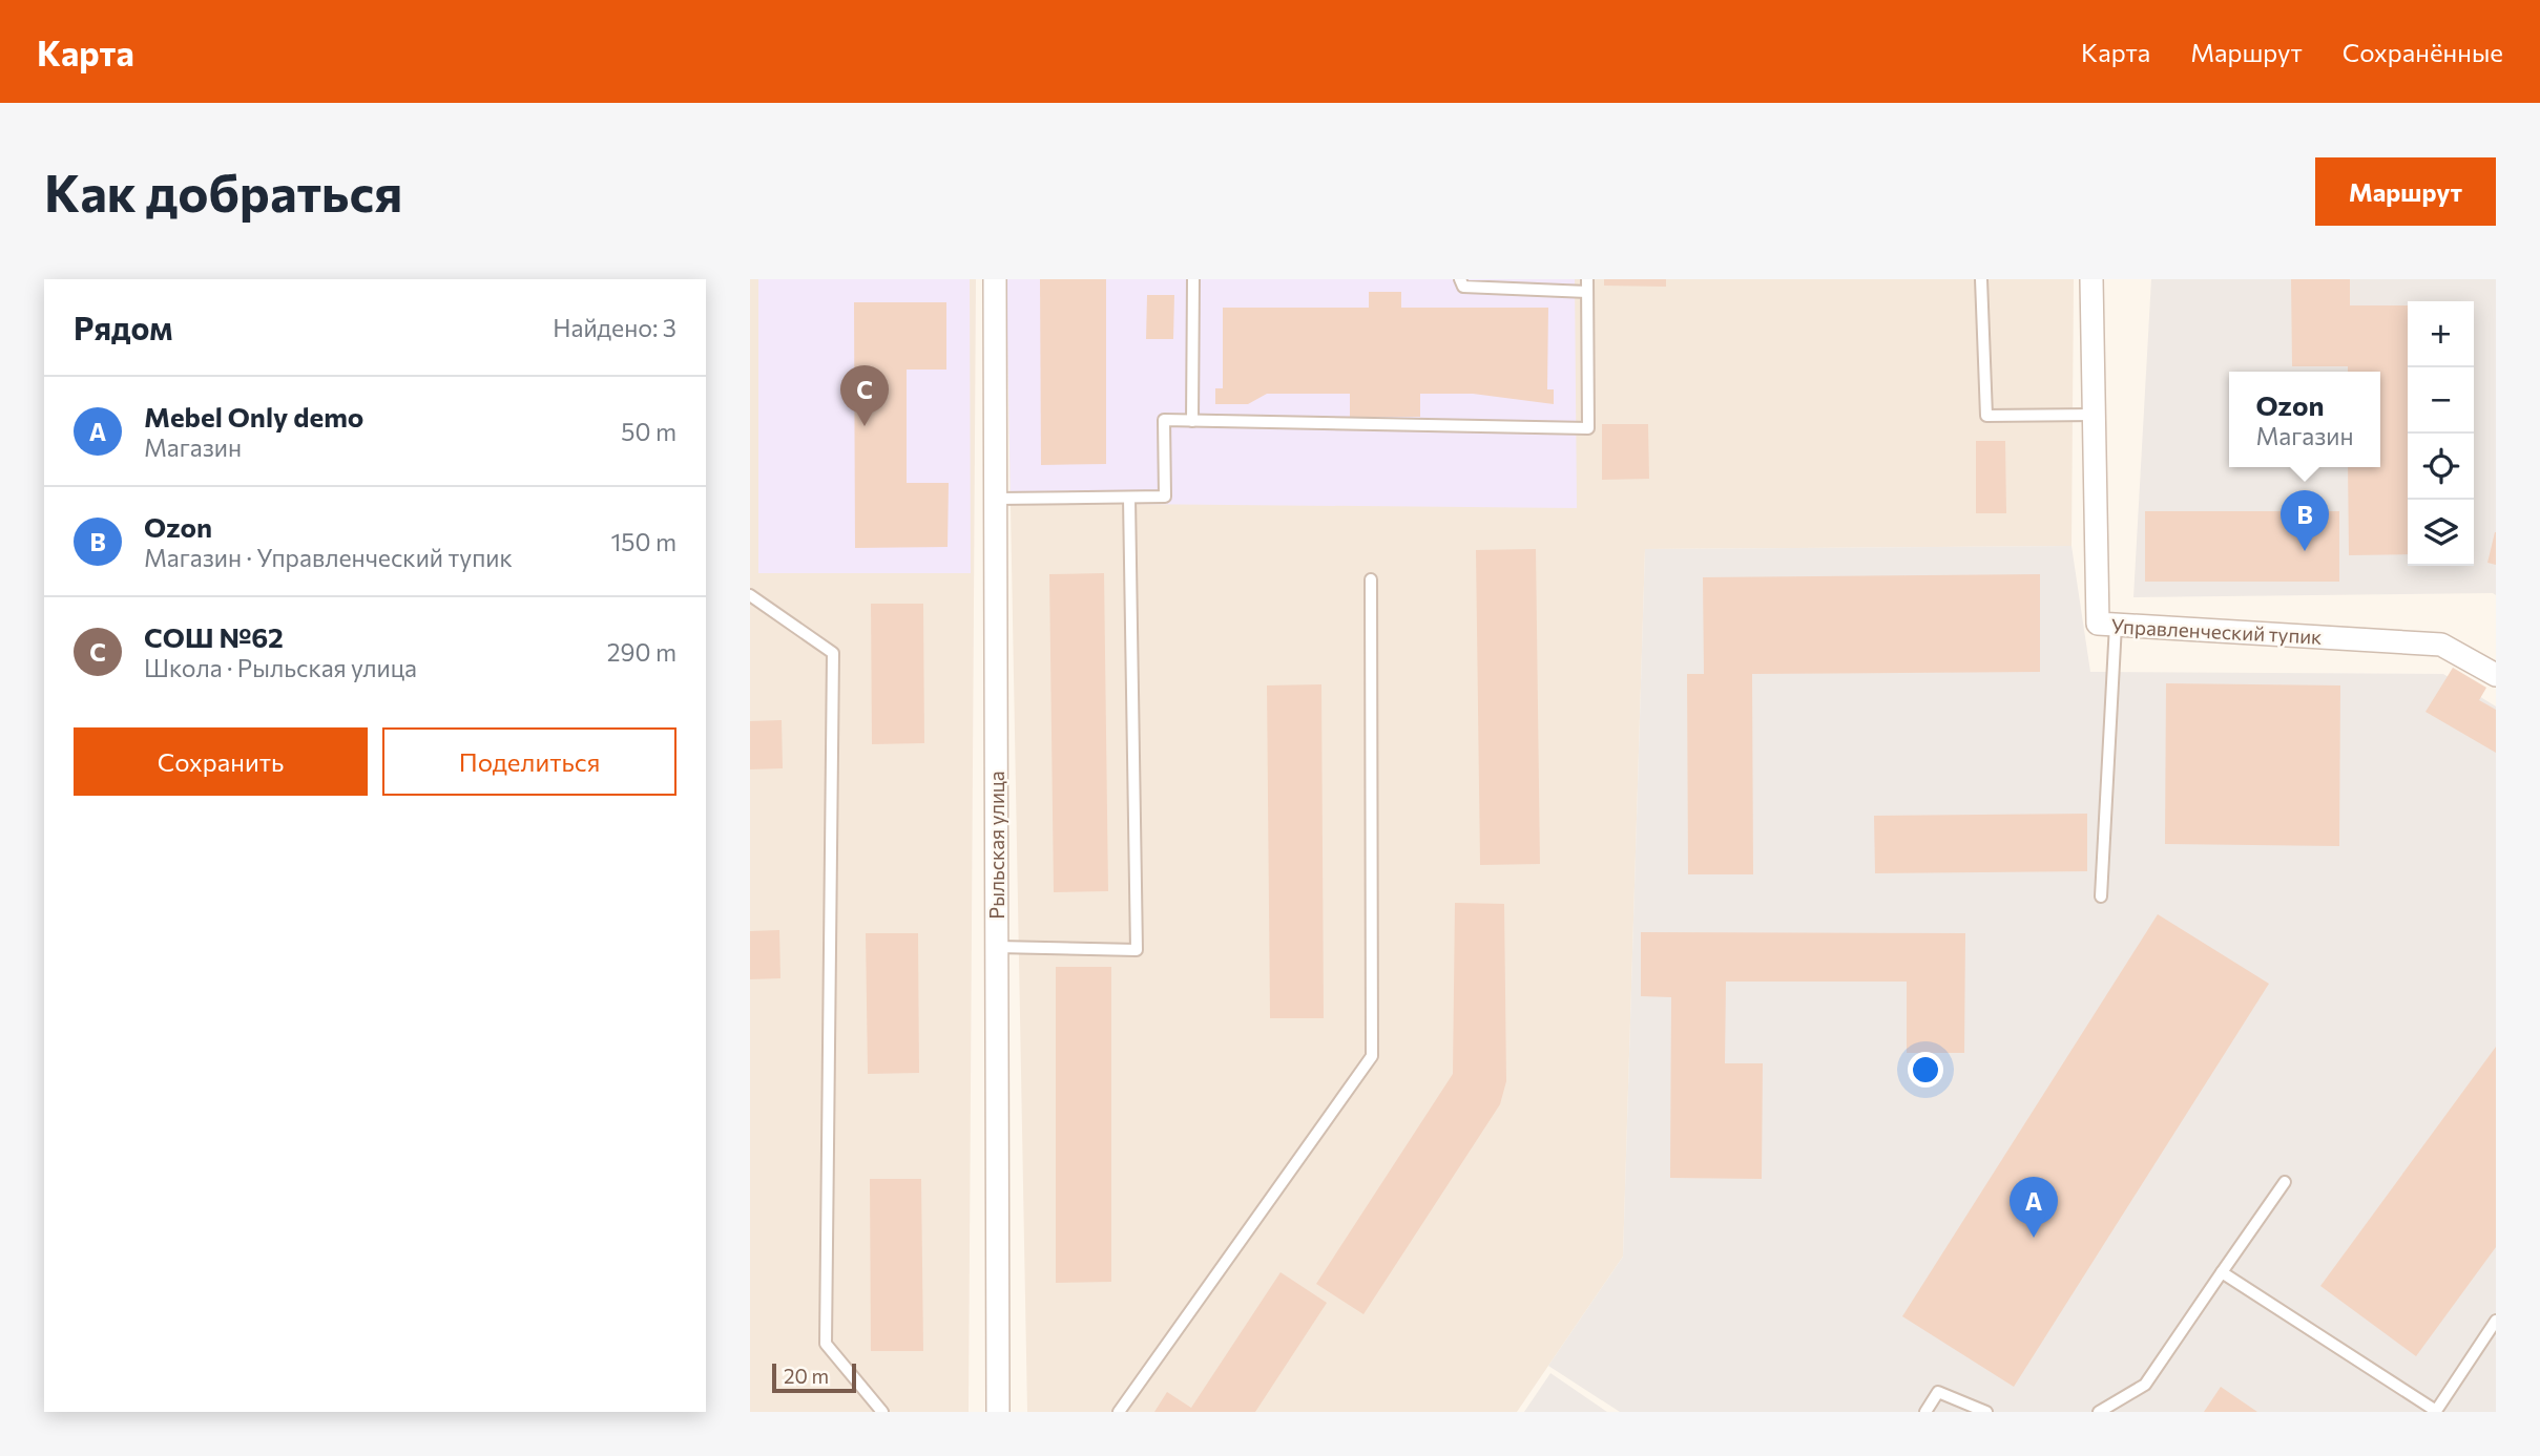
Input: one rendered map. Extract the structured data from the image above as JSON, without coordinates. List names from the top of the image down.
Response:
{
  "streets": {
    "street": ["Управленческий тупик", "Рыльская улица"]
  },
  "scale_bar": "20 m",
  "page": {
    "header": "Карта",
    "nav": ["Карта", "Маршрут", "Сохранённые"],
    "buttons": [
      "Маршрут",
      ["Сохранить", "Поделиться"]
    ],
    "title": "Как добраться",
    "heading": ["Рядом", "Найдено: 3"],
    "map_buttons": ["+", "−"],
    "pins": ["C", "B", "A"],
    "popup": ["Ozon", "Магазин"],
    "list": [
      {
        "mark": "A",
        "name": "Mebel Only demo",
        "note": "Магазин",
        "value": "50 m"
      },
      {
        "mark": "B",
        "name": "Ozon",
        "note": "Магазин · Управленческий тупик",
        "value": "150 m"
      },
      {
        "mark": "C",
        "name": "СОШ №62",
        "note": "Школа · Рыльская улица",
        "value": "290 m"
      }
    ],
    "scale": "20 m"
  }
}
